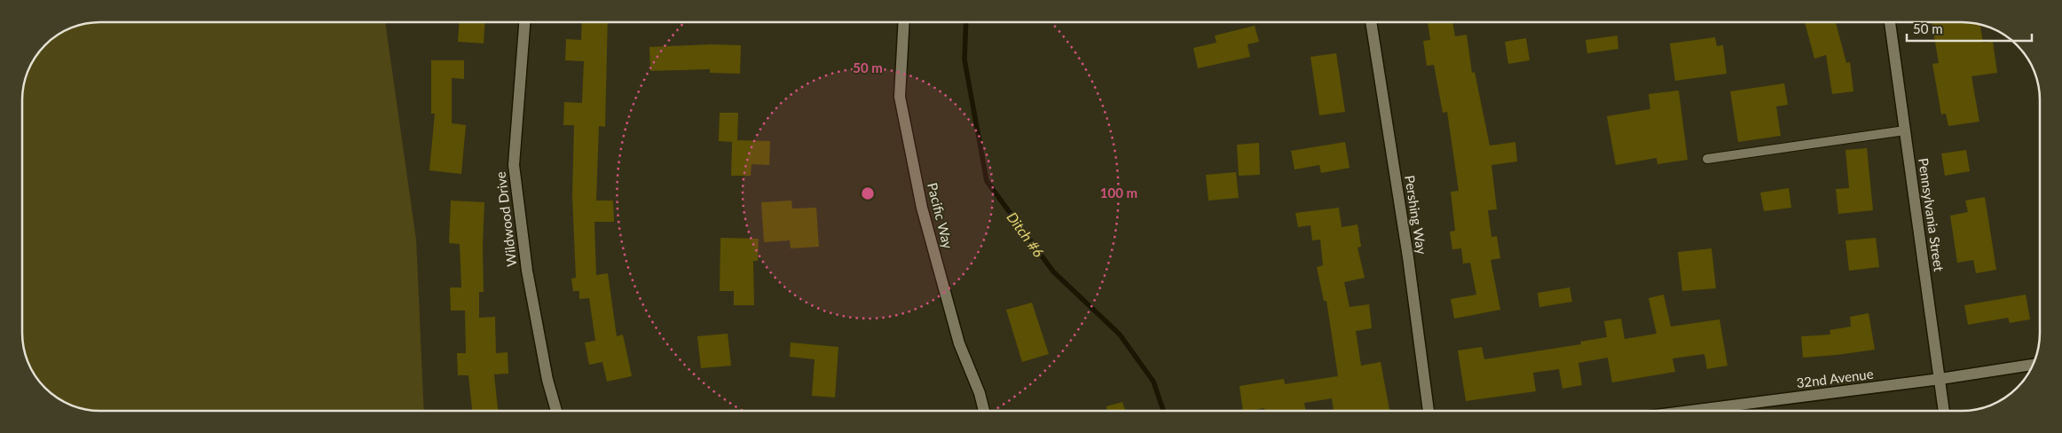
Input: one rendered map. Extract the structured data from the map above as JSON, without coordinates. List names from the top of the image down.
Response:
{
  "streets": {
    "street": [
      "Pershing Way",
      "Pennsylvania Street",
      "Pacific Way",
      "Wildwood Drive",
      "32nd Avenue"
    ]
  },
  "crossings": [
    ["Pennsylvania Street", "32nd Avenue"]
  ],
  "water": ["Ditch #6"],
  "scale_bar": "50 m",
  "rings": ["50 m", "100 m"]
}
